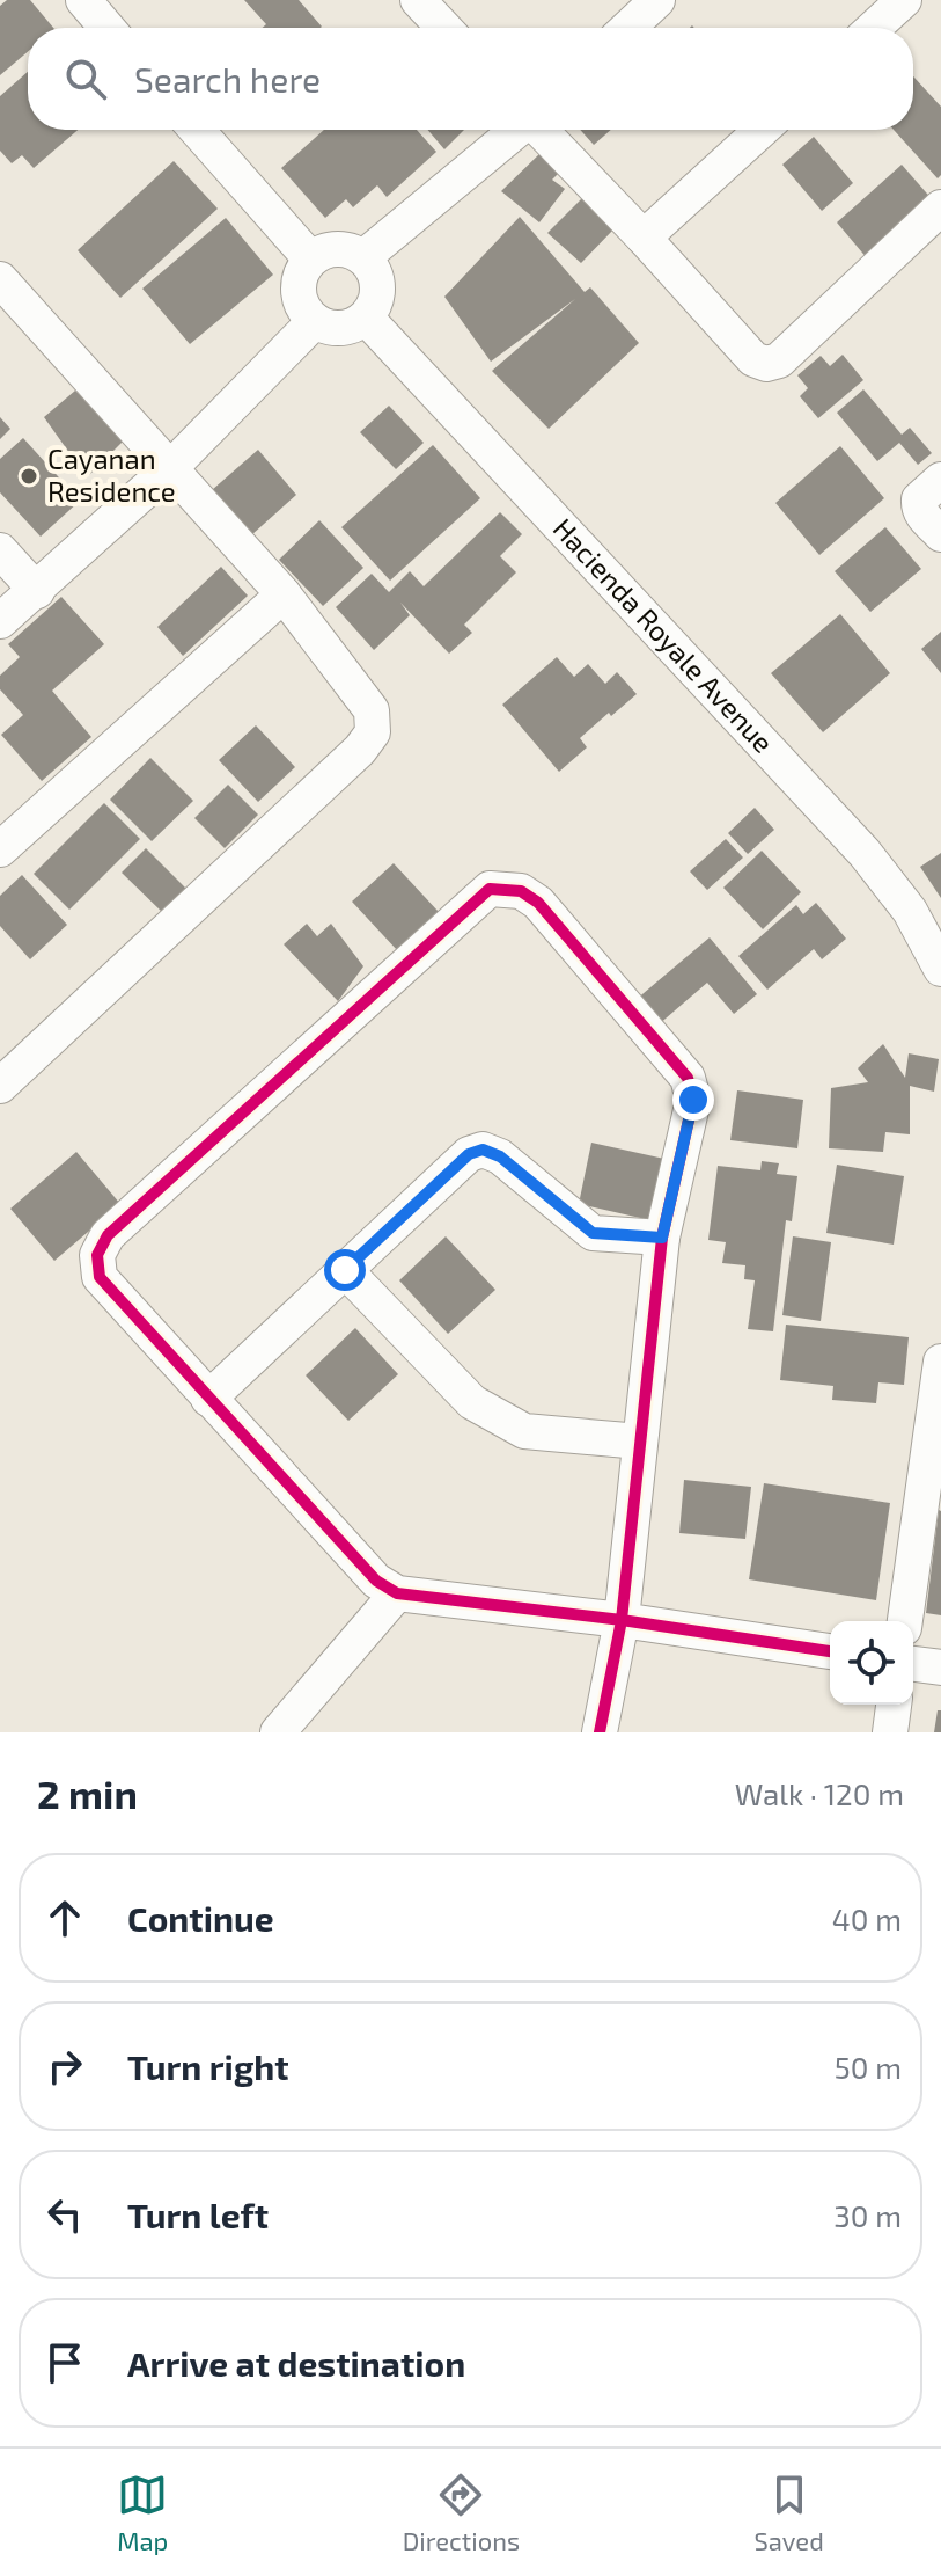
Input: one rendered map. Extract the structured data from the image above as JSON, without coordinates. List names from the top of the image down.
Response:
{
  "streets": {
    "street": ["Hacienda Royale Avenue"]
  },
  "places": ["Cayanan Residence"],
  "page": {
    "search": "Search here",
    "heading": ["2 min", "Walk · 120 m"],
    "list": [
      ["Continue", "40 m"],
      ["Turn right", "50 m"],
      ["Turn left", "30 m"],
      "Arrive at destination"
    ],
    "nav": ["Map", "Directions", "Saved"]
  }
}
